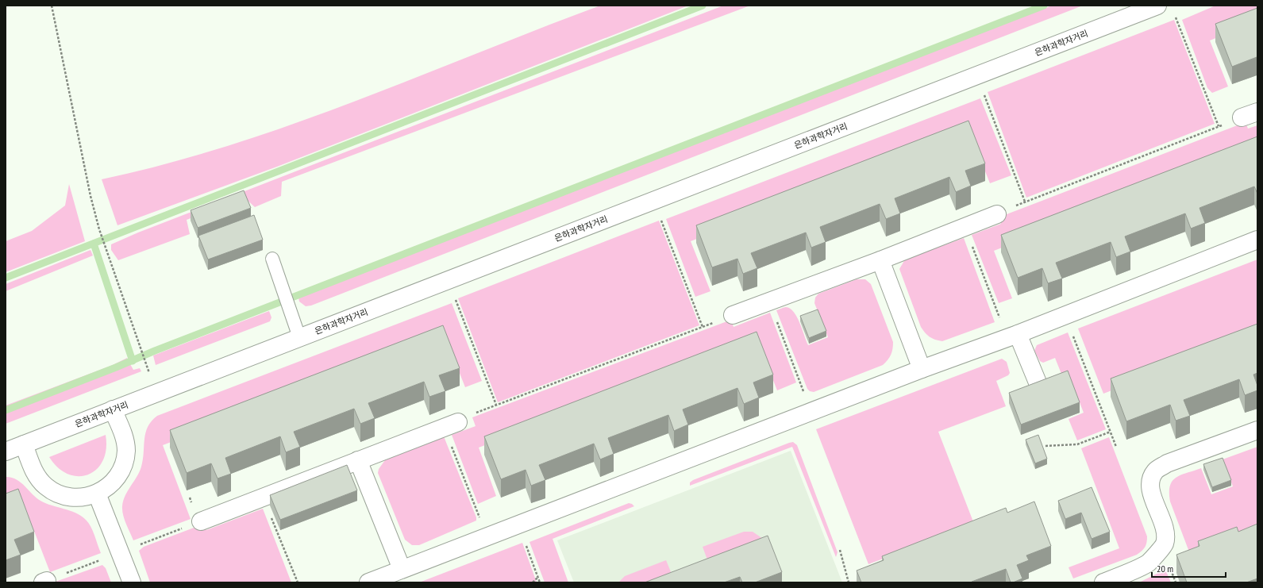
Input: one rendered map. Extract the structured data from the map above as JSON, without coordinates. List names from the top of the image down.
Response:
{
  "streets": {
    "street": ["은하과학자거리"]
  },
  "scale_bar": "20 m"
}
